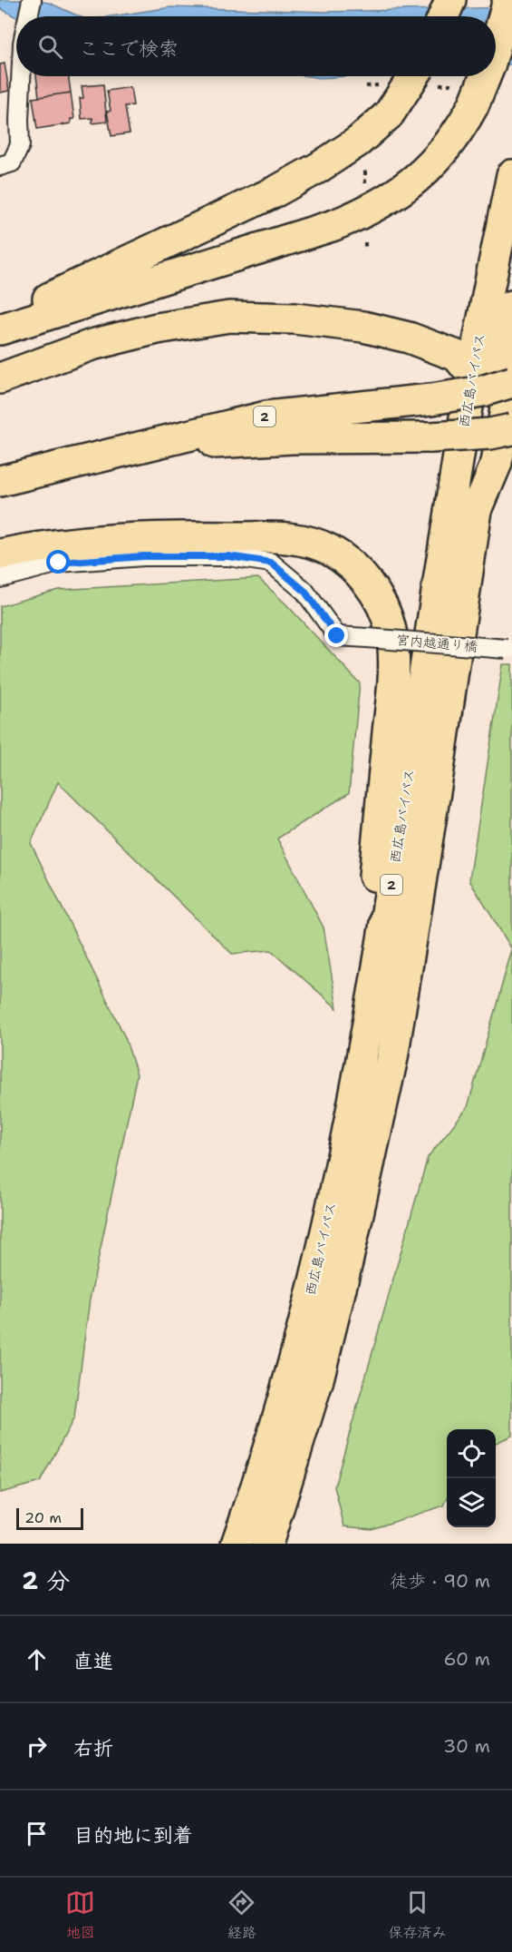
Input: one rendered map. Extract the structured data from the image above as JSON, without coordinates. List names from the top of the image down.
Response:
{
  "streets": {
    "highway": ["西広島バイパス", "2"],
    "street": ["宮内越通り橋"]
  },
  "crossings": [
    ["西広島バイパス", "2"]
  ],
  "scale_bar": "20 m",
  "page": {
    "search": "ここで検索",
    "scale": "20 m",
    "heading": ["2 分", "徒歩 · 90 m"],
    "list": [
      ["直進", "60 m"],
      ["右折", "30 m"],
      "目的地に到着"
    ],
    "nav": ["地図", "経路", "保存済み"]
  }
}
